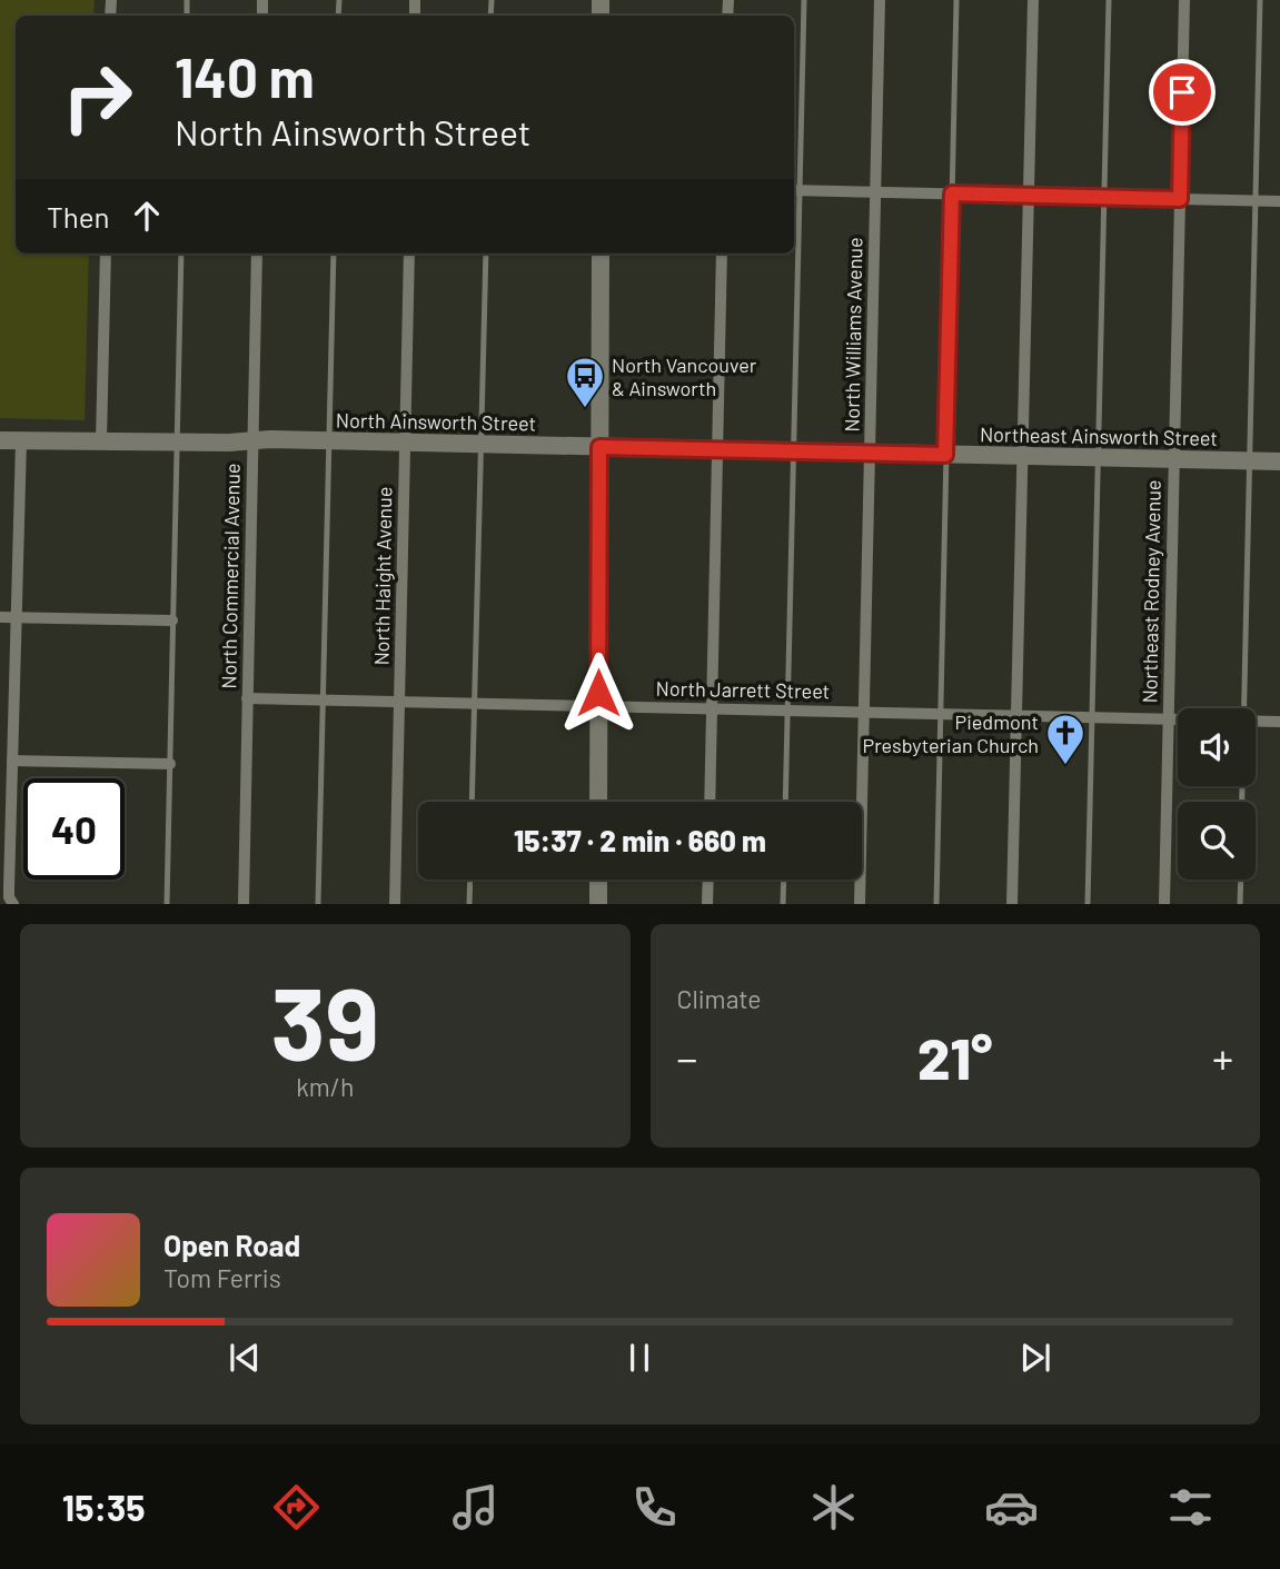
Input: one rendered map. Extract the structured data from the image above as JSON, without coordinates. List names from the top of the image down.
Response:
{
  "streets": {
    "street": [
      "North Williams Avenue",
      "North Ainsworth Street",
      "Northeast Ainsworth Street",
      "North Commercial Avenue",
      "North Haight Avenue",
      "Northeast Rodney Avenue",
      "North Jarrett Street"
    ]
  },
  "crossings": [
    ["North Williams Avenue", "North Ainsworth Street"],
    ["North Williams Avenue", "Northeast Ainsworth Street"],
    ["North Williams Avenue", "North Jarrett Street"],
    ["North Ainsworth Street", "Northeast Ainsworth Street"],
    ["North Ainsworth Street", "North Commercial Avenue"],
    ["North Ainsworth Street", "North Haight Avenue"],
    ["Northeast Ainsworth Street", "Northeast Rodney Avenue"],
    ["North Commercial Avenue", "North Jarrett Street"],
    ["North Haight Avenue", "North Jarrett Street"],
    ["Northeast Rodney Avenue", "North Jarrett Street"]
  ],
  "places": {
    "bus stop": ["North Vancouver & Ainsworth"],
    "church": ["Piedmont Presbyterian Church"]
  },
  "page": {
    "turn": ["140 m", "North Ainsworth Street"],
    "then": "Then",
    "limit": "40",
    "trip": "15:37 · 2 min · 660 m",
    "tile": [
      ["39", "km/h"],
      "Climate"
    ],
    "heat": ["−", "21°", "+"],
    "song": ["Open Road", "Tom Ferris"],
    "tabs": "15:35"
  }
}
